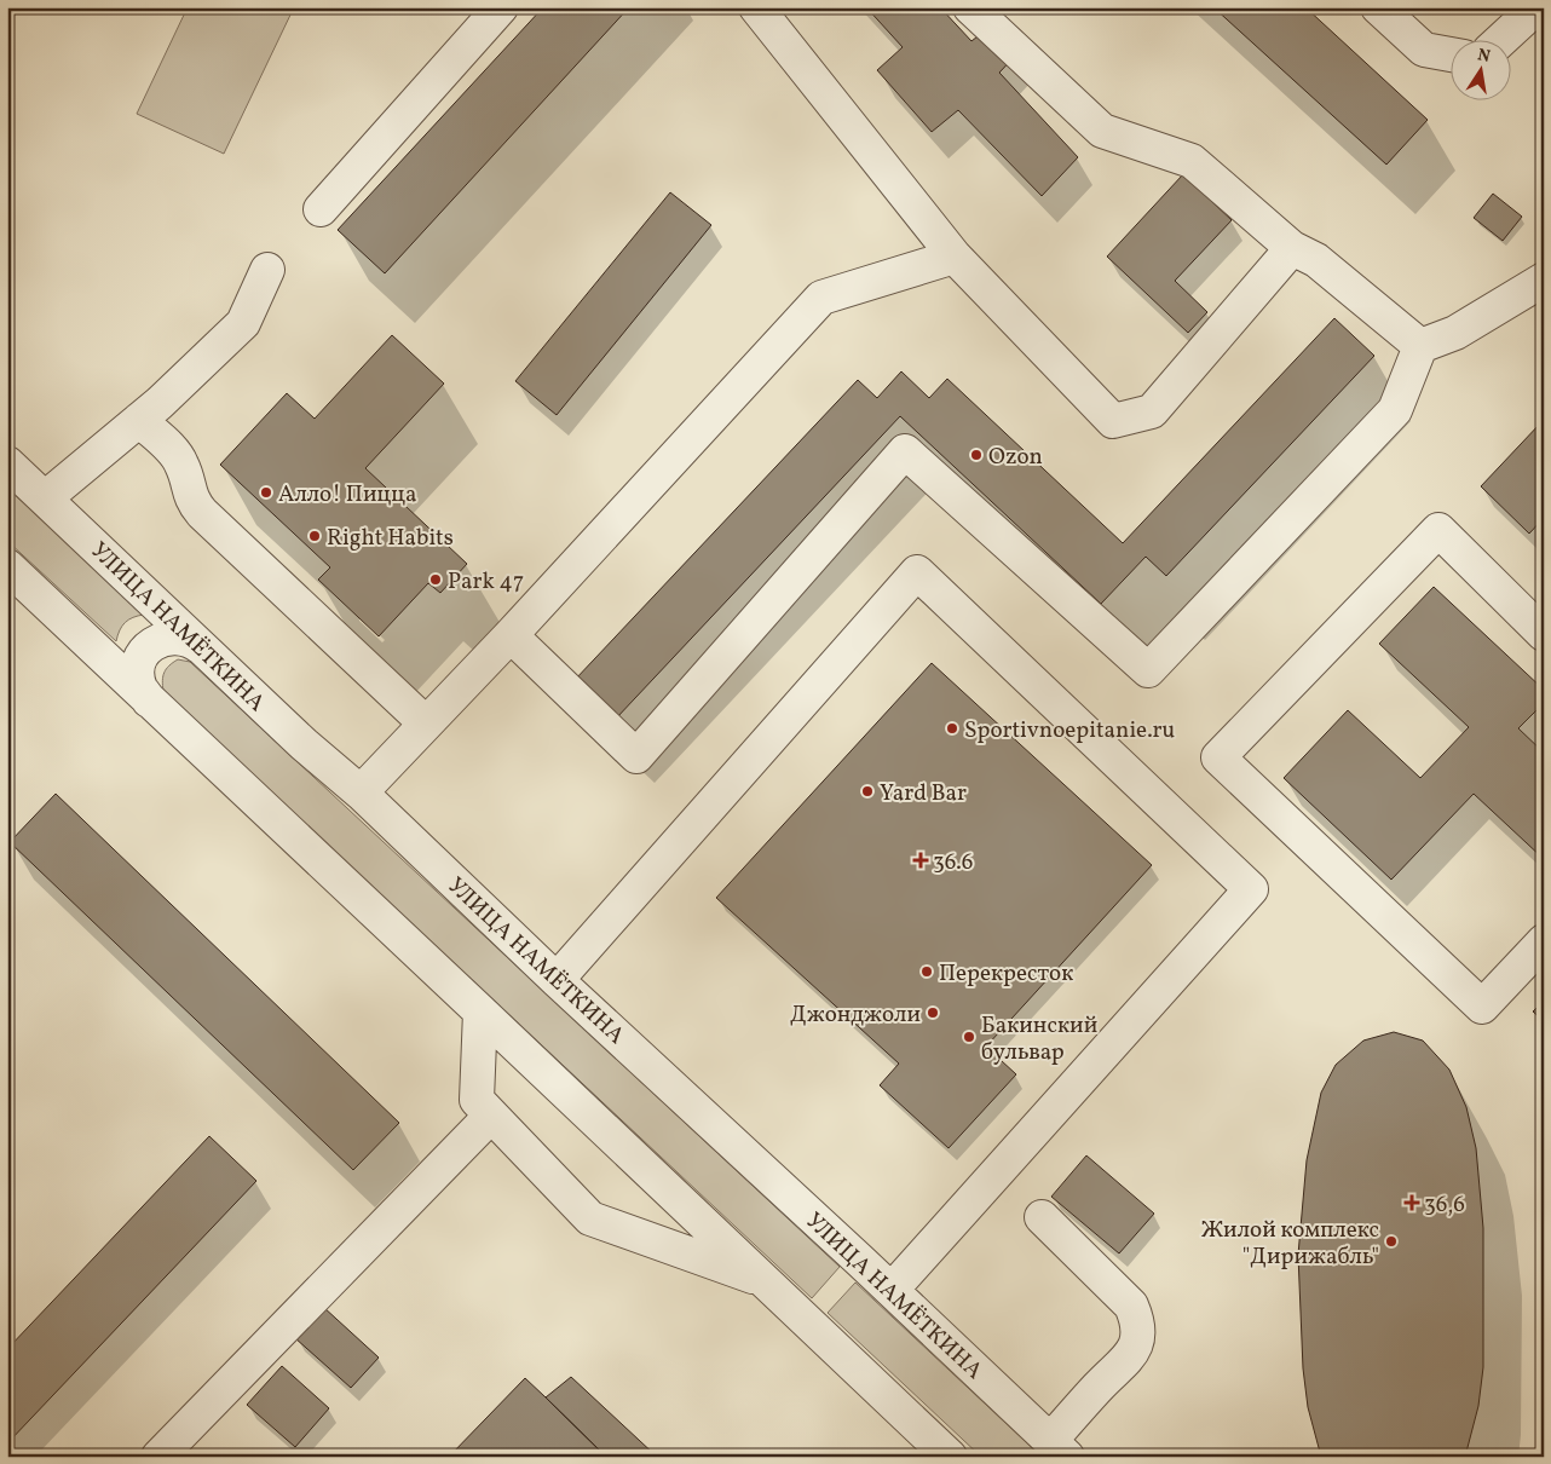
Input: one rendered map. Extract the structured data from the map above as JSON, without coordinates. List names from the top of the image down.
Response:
{
  "streets": {
    "street": ["УЛИЦА НАМЁТКИНА"]
  },
  "places": {
    "other": [
      "Ozon",
      "Алло! Пицца",
      "Right Habits",
      "Park 47",
      "Sportivnoepitanie.ru",
      "Yard Bar",
      "Перекресток",
      "Джонджоли",
      "Бакинский бульвар",
      "Жилой комплекс \"Дирижабль\""
    ],
    "health": ["36.6", "36,6"]
  },
  "north": "top"
}
